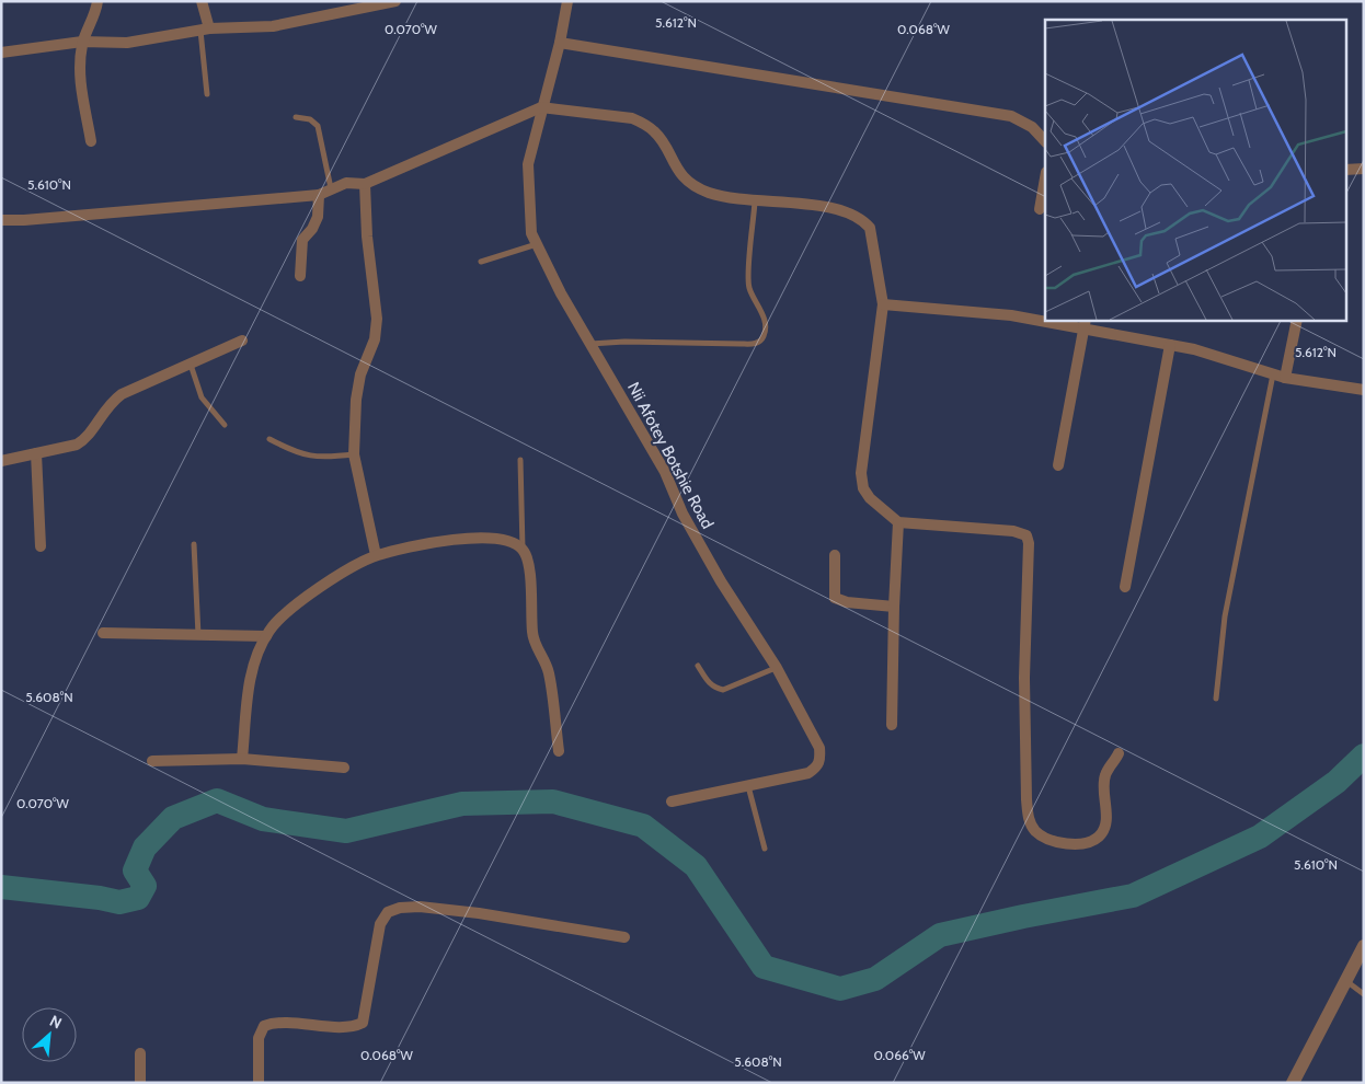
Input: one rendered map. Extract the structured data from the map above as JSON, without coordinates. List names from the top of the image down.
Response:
{
  "streets": {
    "street": ["Nii Afotey Botshie Road"]
  },
  "north": "top right",
  "coordinates": [
    "5.612°N",
    "0.070°W",
    "0.068°W",
    "5.610°N",
    "5.608°N",
    "0.066°W"
  ]
}
